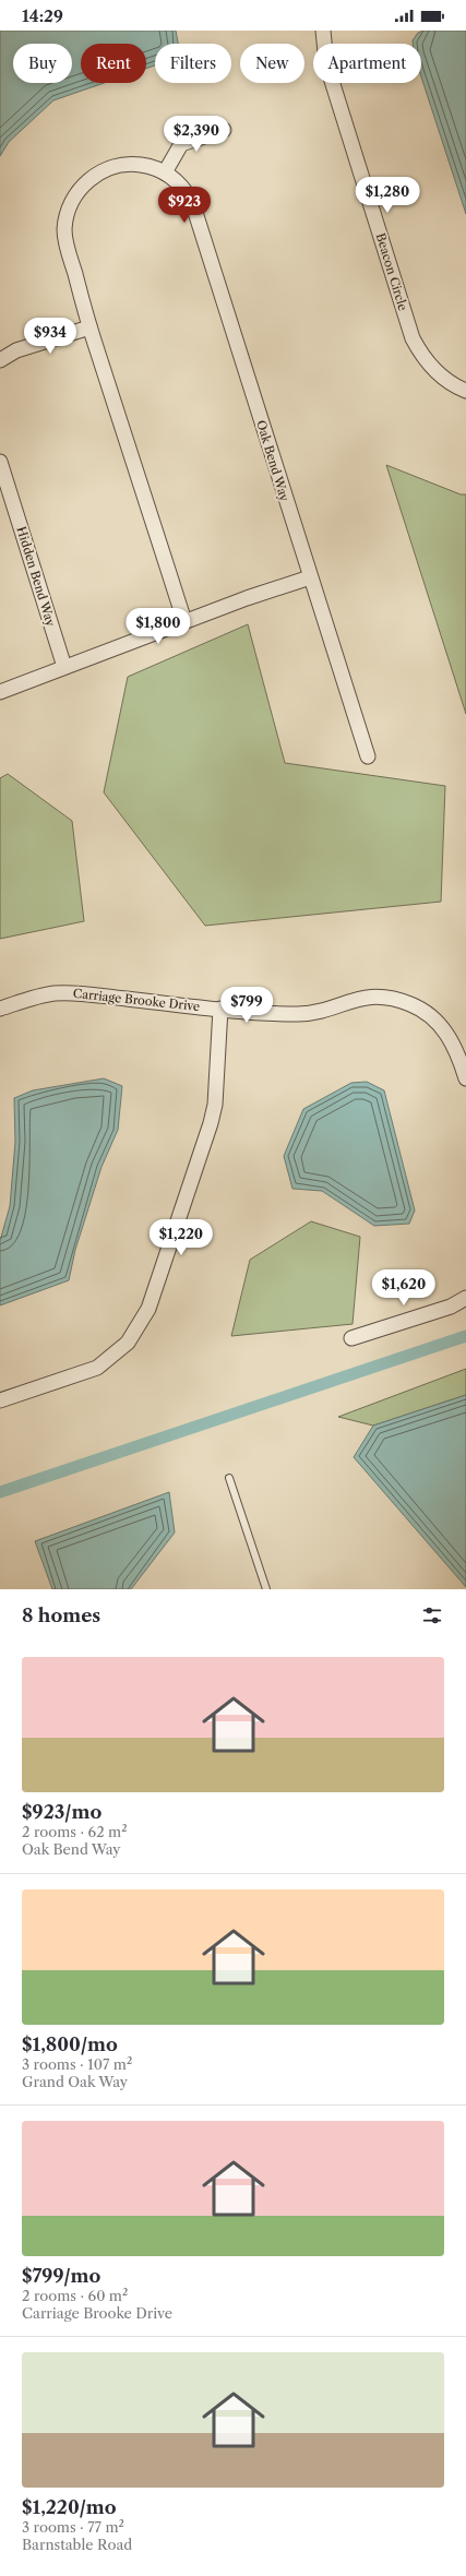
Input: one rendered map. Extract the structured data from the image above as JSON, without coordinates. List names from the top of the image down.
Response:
{
  "streets": {
    "street": [
      "Beacon Circle",
      "Oak Bend Way",
      "Hidden Bend Way",
      "Carriage Brooke Drive"
    ]
  },
  "page": {
    "status": "14:29",
    "chip": [
      "Buy",
      "Rent",
      "Filters",
      "New",
      "Apartment"
    ],
    "price": [
      "$2,390",
      "$1,280",
      "$923",
      "$934",
      "$1,800",
      "$799",
      "$1,220",
      "$1,620"
    ],
    "heading": "8 homes",
    "list": [
      {
        "name": "$923/mo",
        "note": "2 rooms · 62 m² · Oak Bend Way"
      },
      {
        "name": "$1,800/mo",
        "note": "3 rooms · 107 m² · Grand Oak Way"
      },
      {
        "name": "$799/mo",
        "note": "2 rooms · 60 m² · Carriage Brooke Drive"
      },
      {
        "name": "$1,220/mo",
        "note": "3 rooms · 77 m² · Barnstable Road"
      }
    ]
  }
}
